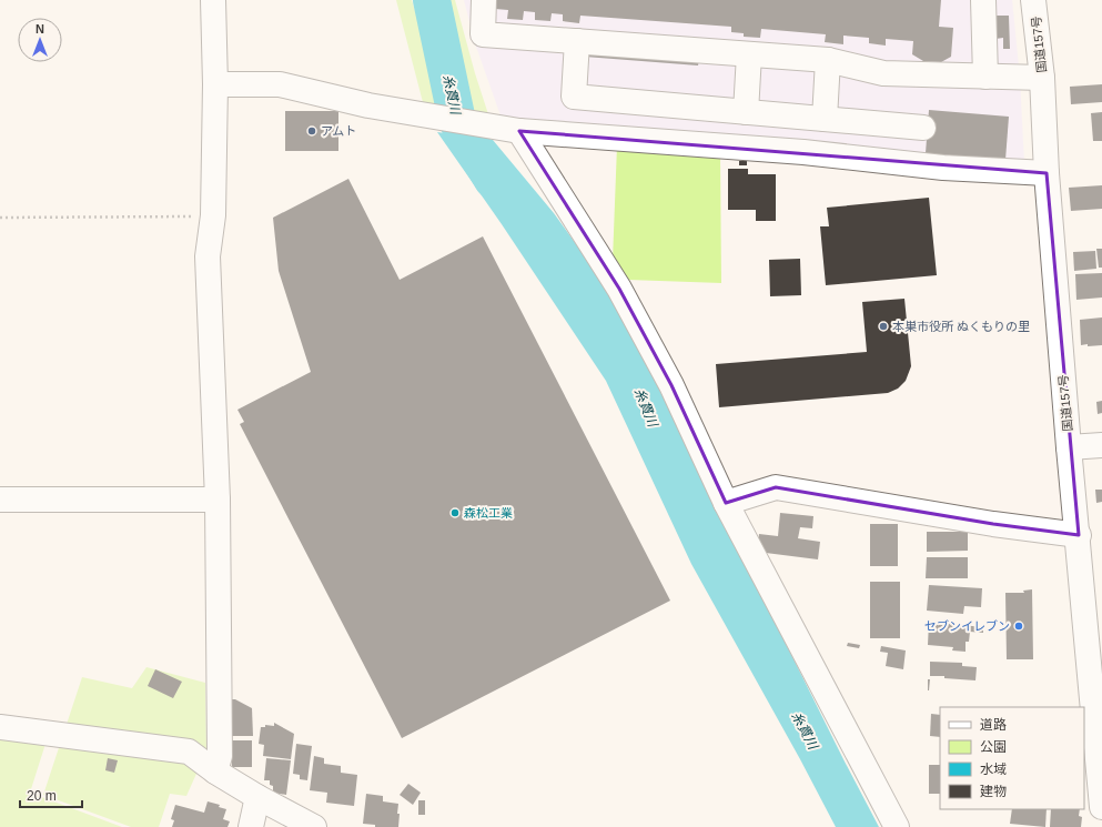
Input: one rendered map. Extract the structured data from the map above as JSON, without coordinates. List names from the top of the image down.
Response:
{
  "streets": {
    "main road": ["国道157号"]
  },
  "water": ["糸貫川"],
  "places": [
    "アムト",
    "本巣市役所 ぬくもりの里",
    "森松工業",
    "セブンイレブン"
  ],
  "legend": [
    "道路",
    "公園",
    "水域",
    "建物"
  ],
  "scale_bar": "20 m",
  "north": "top"
}
